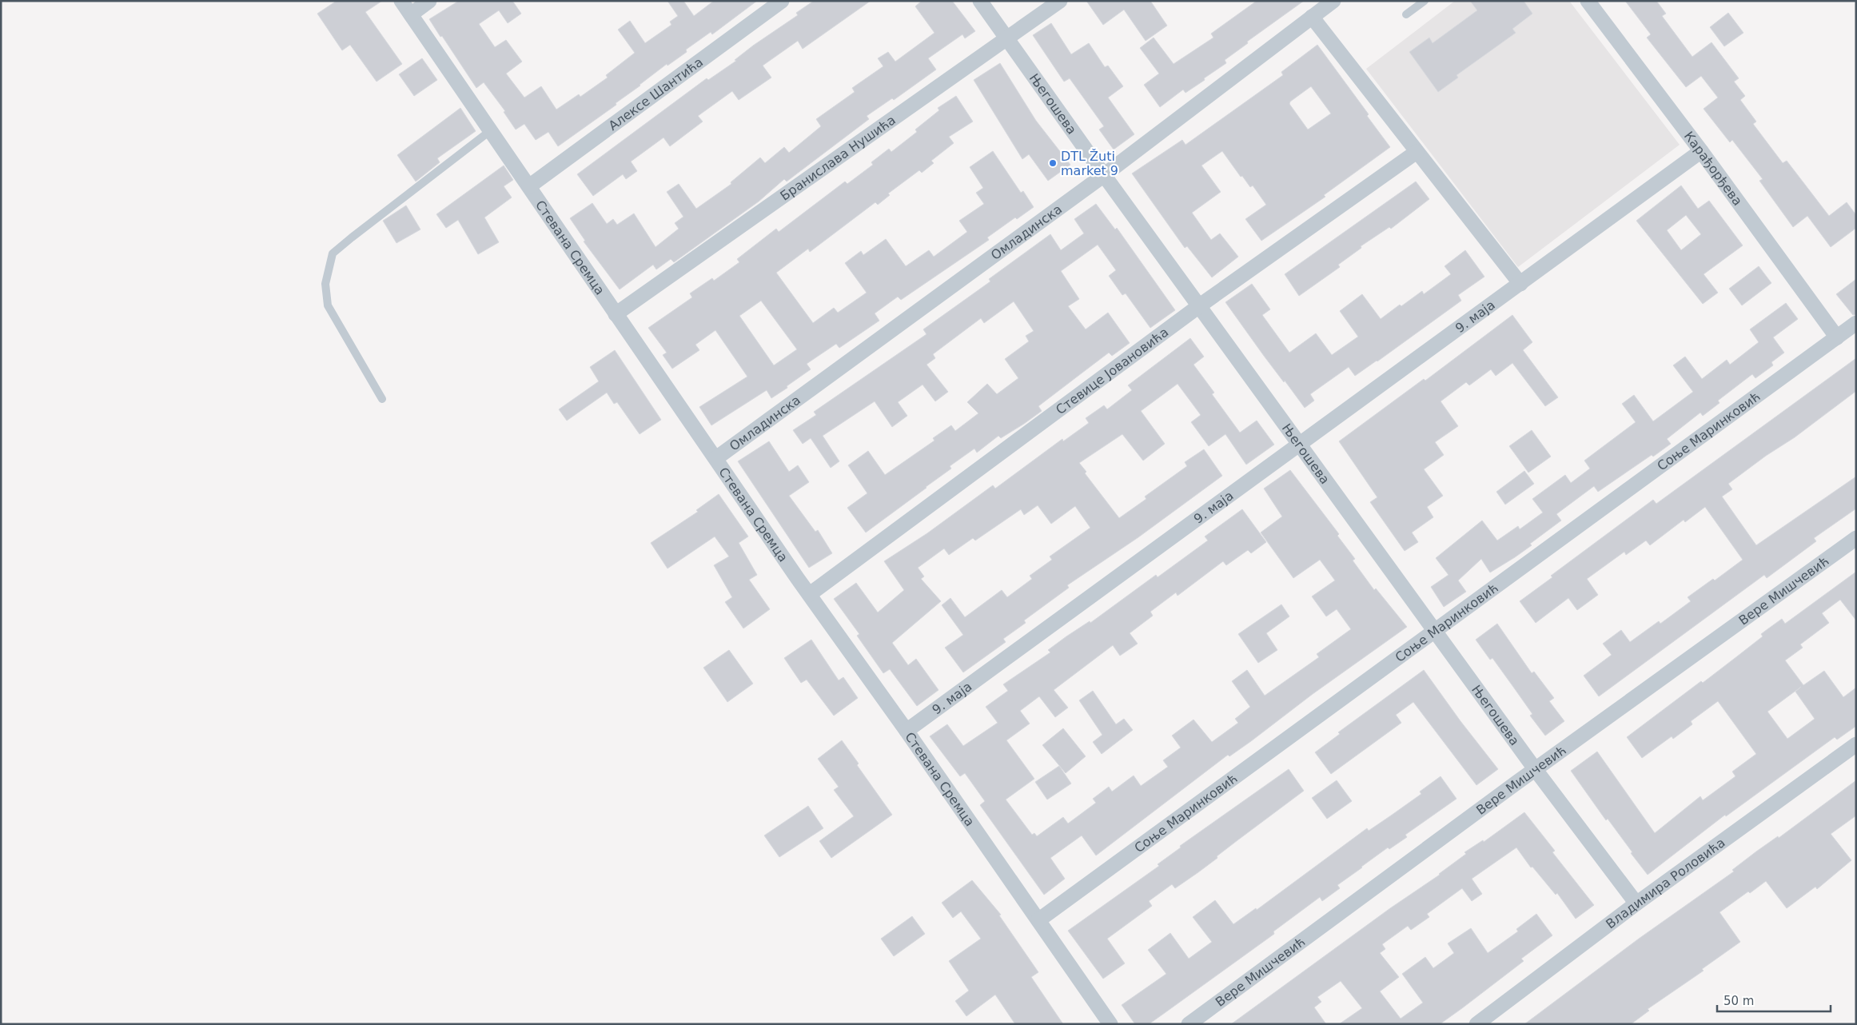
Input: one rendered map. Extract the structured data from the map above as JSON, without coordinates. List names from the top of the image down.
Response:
{
  "streets": {
    "street": [
      "Алексе Шантића",
      "Његошева",
      "Бранислава Нушића",
      "Карађорђева",
      "Омладинска",
      "Стевана Сремца",
      "9. маја",
      "Стевице Јовановића",
      "Соње Маринковић",
      "Вере Мишчевић",
      "Владимира Роловића"
    ]
  },
  "crossings": [
    ["Алексе Шантића", "Стевана Сремца"],
    ["Његошева", "Бранислава Нушића"],
    ["Његошева", "Омладинска"],
    ["Његошева", "9. маја"],
    ["Његошева", "Стевице Јовановића"],
    ["Његошева", "Соње Маринковић"],
    ["Његошева", "Вере Мишчевић"],
    ["Његошева", "Владимира Роловића"],
    ["Бранислава Нушића", "Стевана Сремца"],
    ["Карађорђева", "9. маја"],
    ["Карађорђева", "Соње Маринковић"],
    ["Омладинска", "Стевана Сремца"],
    ["Стевана Сремца", "9. маја"],
    ["Стевана Сремца", "Стевице Јовановића"],
    ["Стевана Сремца", "Соње Маринковић"]
  ],
  "places": ["DTL Žuti market 9"],
  "scale_bar": "50 m"
}
